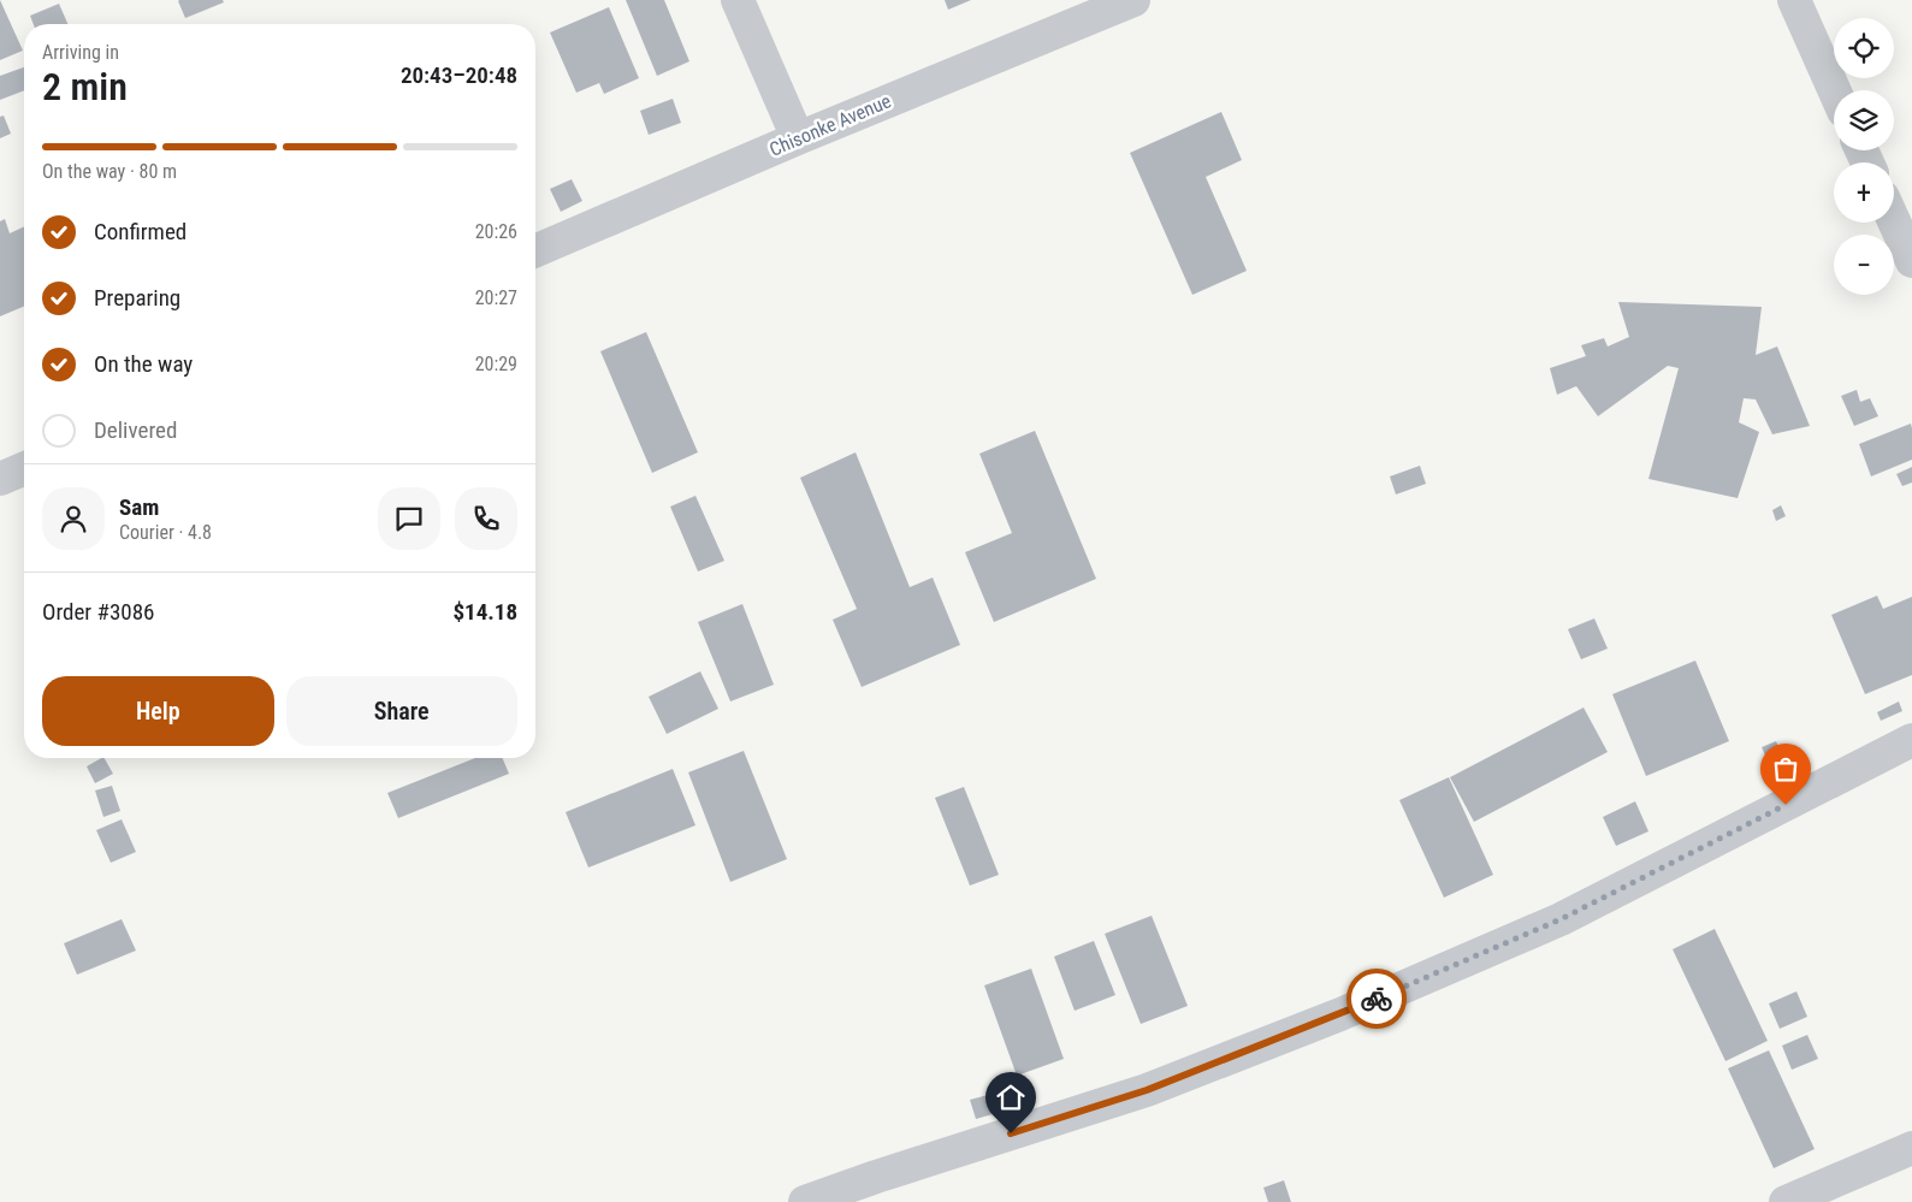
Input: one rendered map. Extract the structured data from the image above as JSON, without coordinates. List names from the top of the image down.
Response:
{
  "streets": {
    "street": ["Chisonke Avenue"]
  },
  "page": {
    "map_buttons": ["+", "−"],
    "heading": ["2 min", "Arriving in", "20:43–20:48"],
    "panel": [
      "Sam",
      "Courier · 4.8",
      "Order #3086",
      "$14.18"
    ],
    "bar": "On the way · 80 m",
    "list": [
      ["Confirmed", "20:26"],
      ["Preparing", "20:27"],
      ["On the way", "20:29"],
      "Delivered"
    ],
    "buttons": ["Help", "Share"]
  }
}
